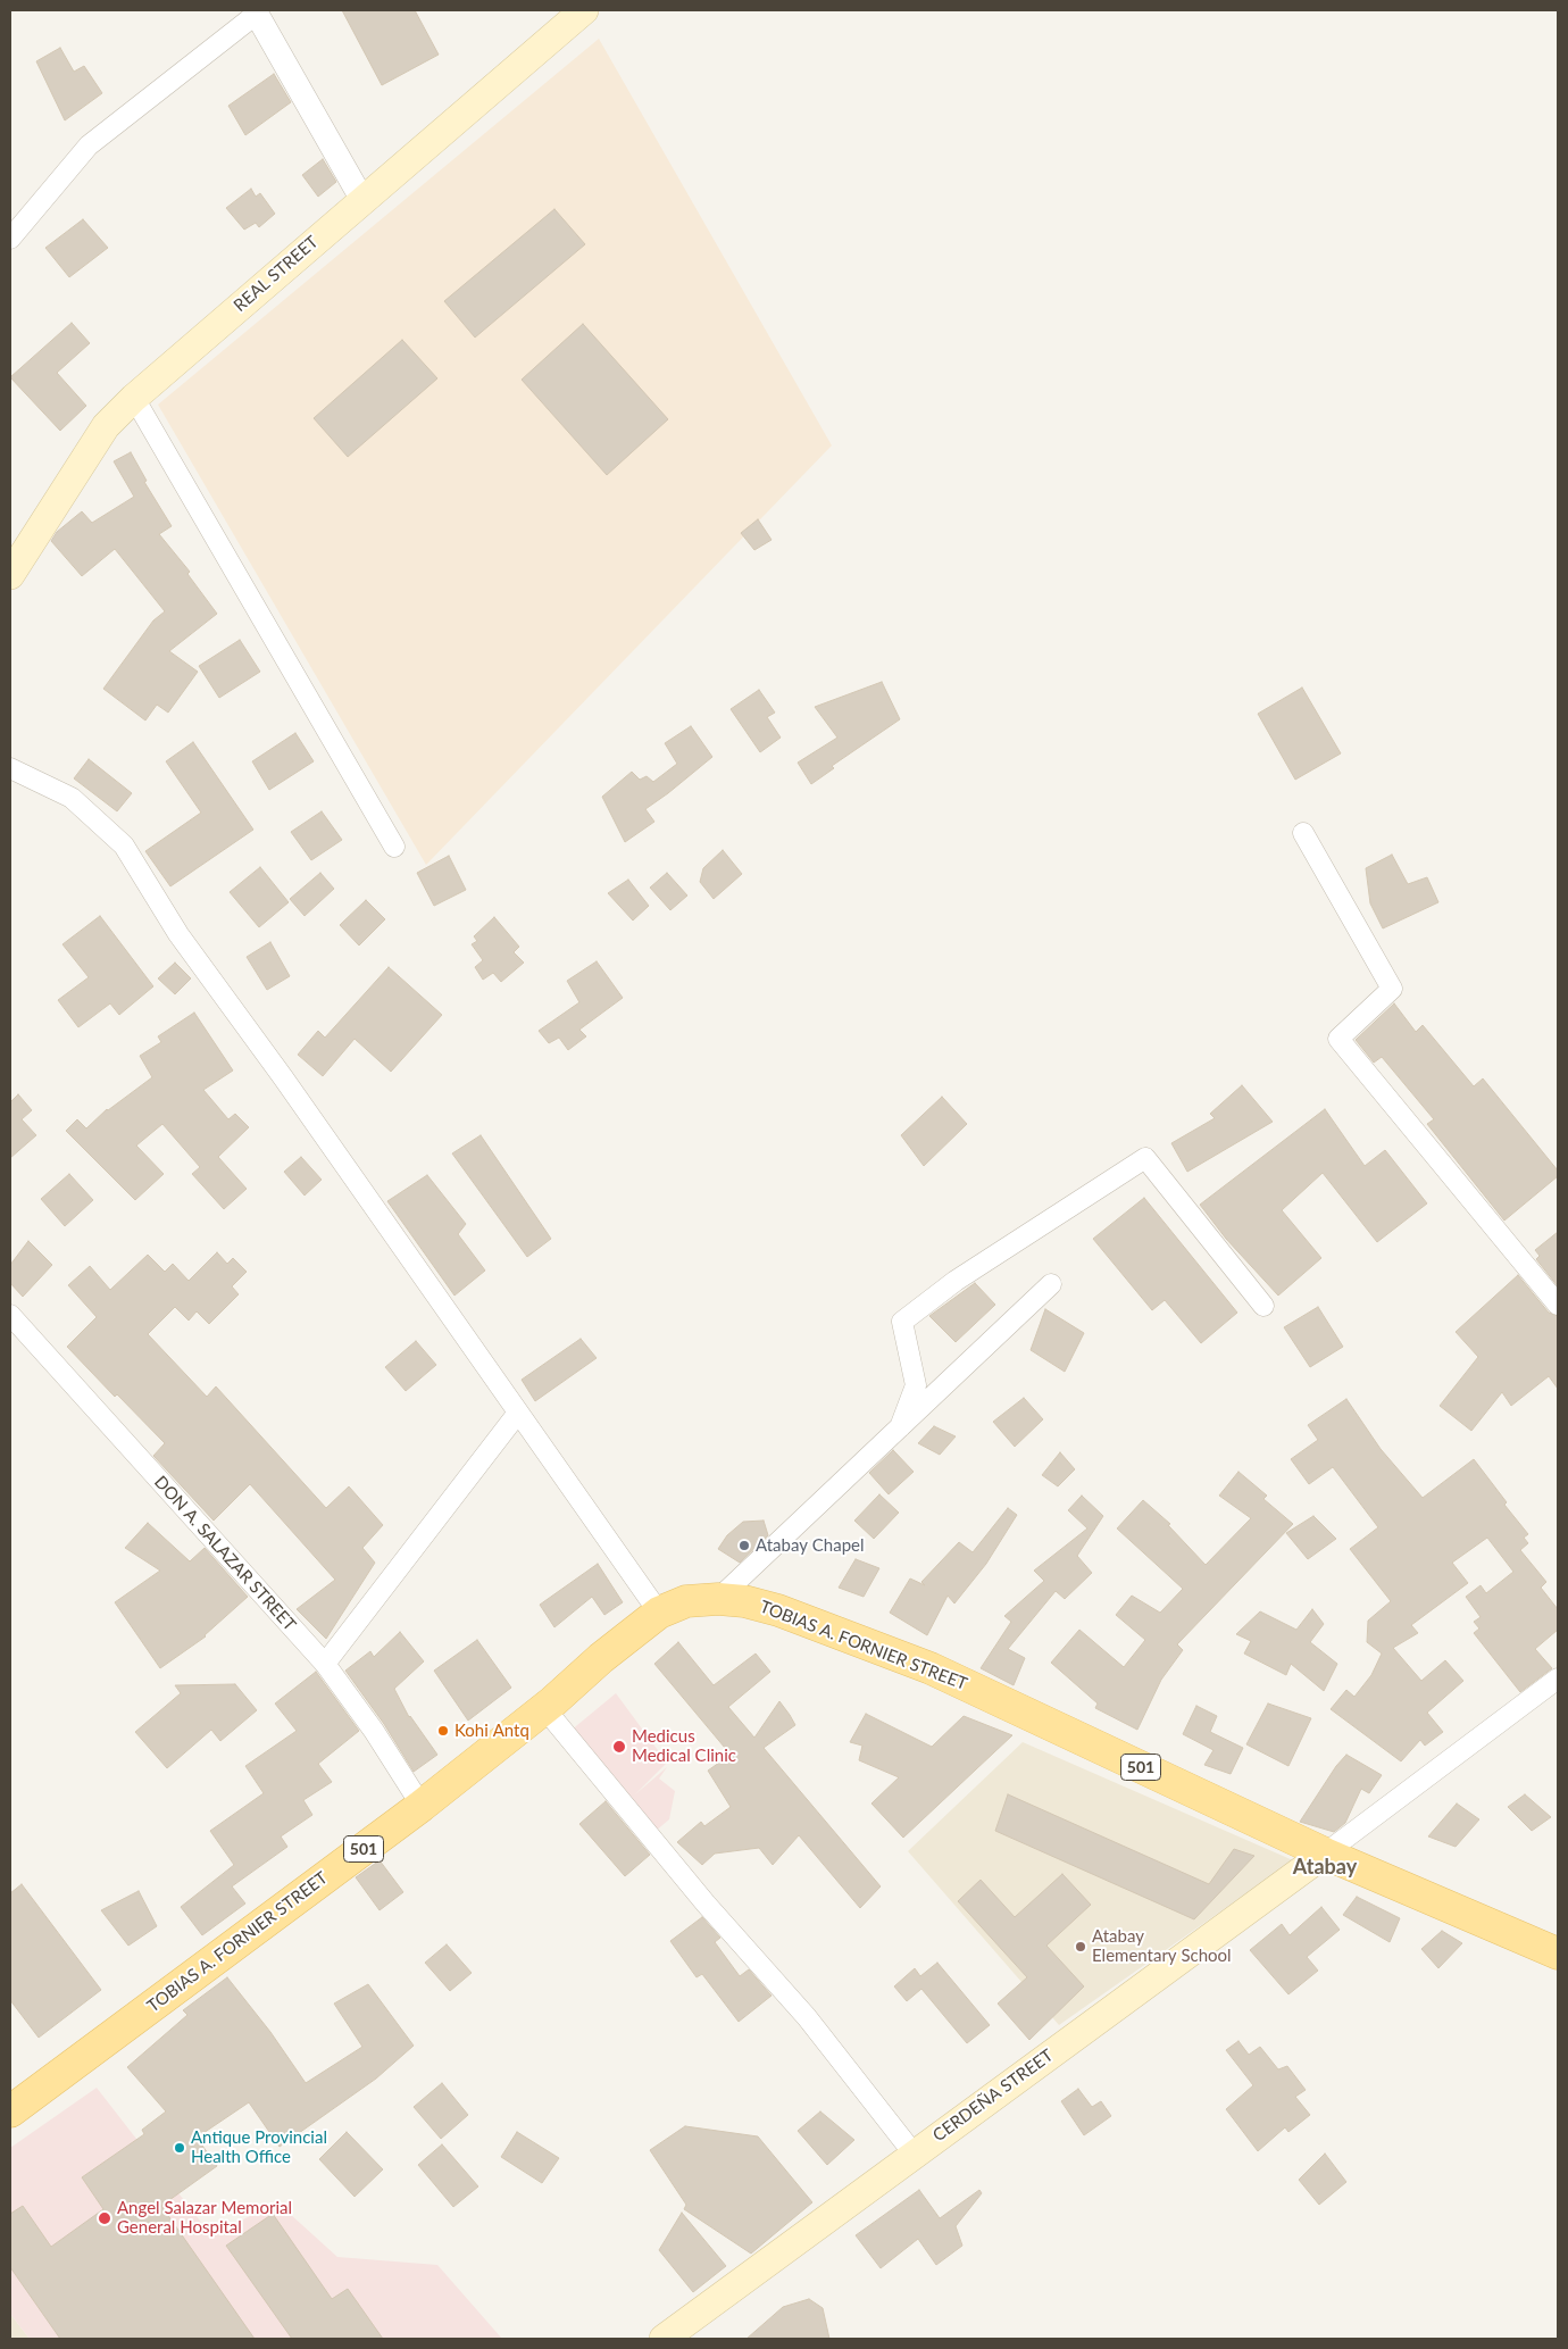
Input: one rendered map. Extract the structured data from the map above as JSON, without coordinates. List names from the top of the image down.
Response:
{
  "streets": {
    "main road": [
      "REAL STREET",
      "TOBIAS A. FORNIER STREET",
      "501",
      "CERDEÑA STREET"
    ],
    "street": ["DON A. SALAZAR STREET"]
  },
  "crossings": [
    ["DON A. SALAZAR STREET", "TOBIAS A. FORNIER STREET"],
    ["TOBIAS A. FORNIER STREET", "CERDEÑA STREET"]
  ],
  "districts": ["Atabay"],
  "places": [
    "Atabay Chapel",
    "Kohi Antq",
    "Medicus Medical Clinic",
    "Atabay Elementary School",
    "Antique Provincial Health Office",
    "Angel Salazar Memorial General Hospital"
  ]
}
